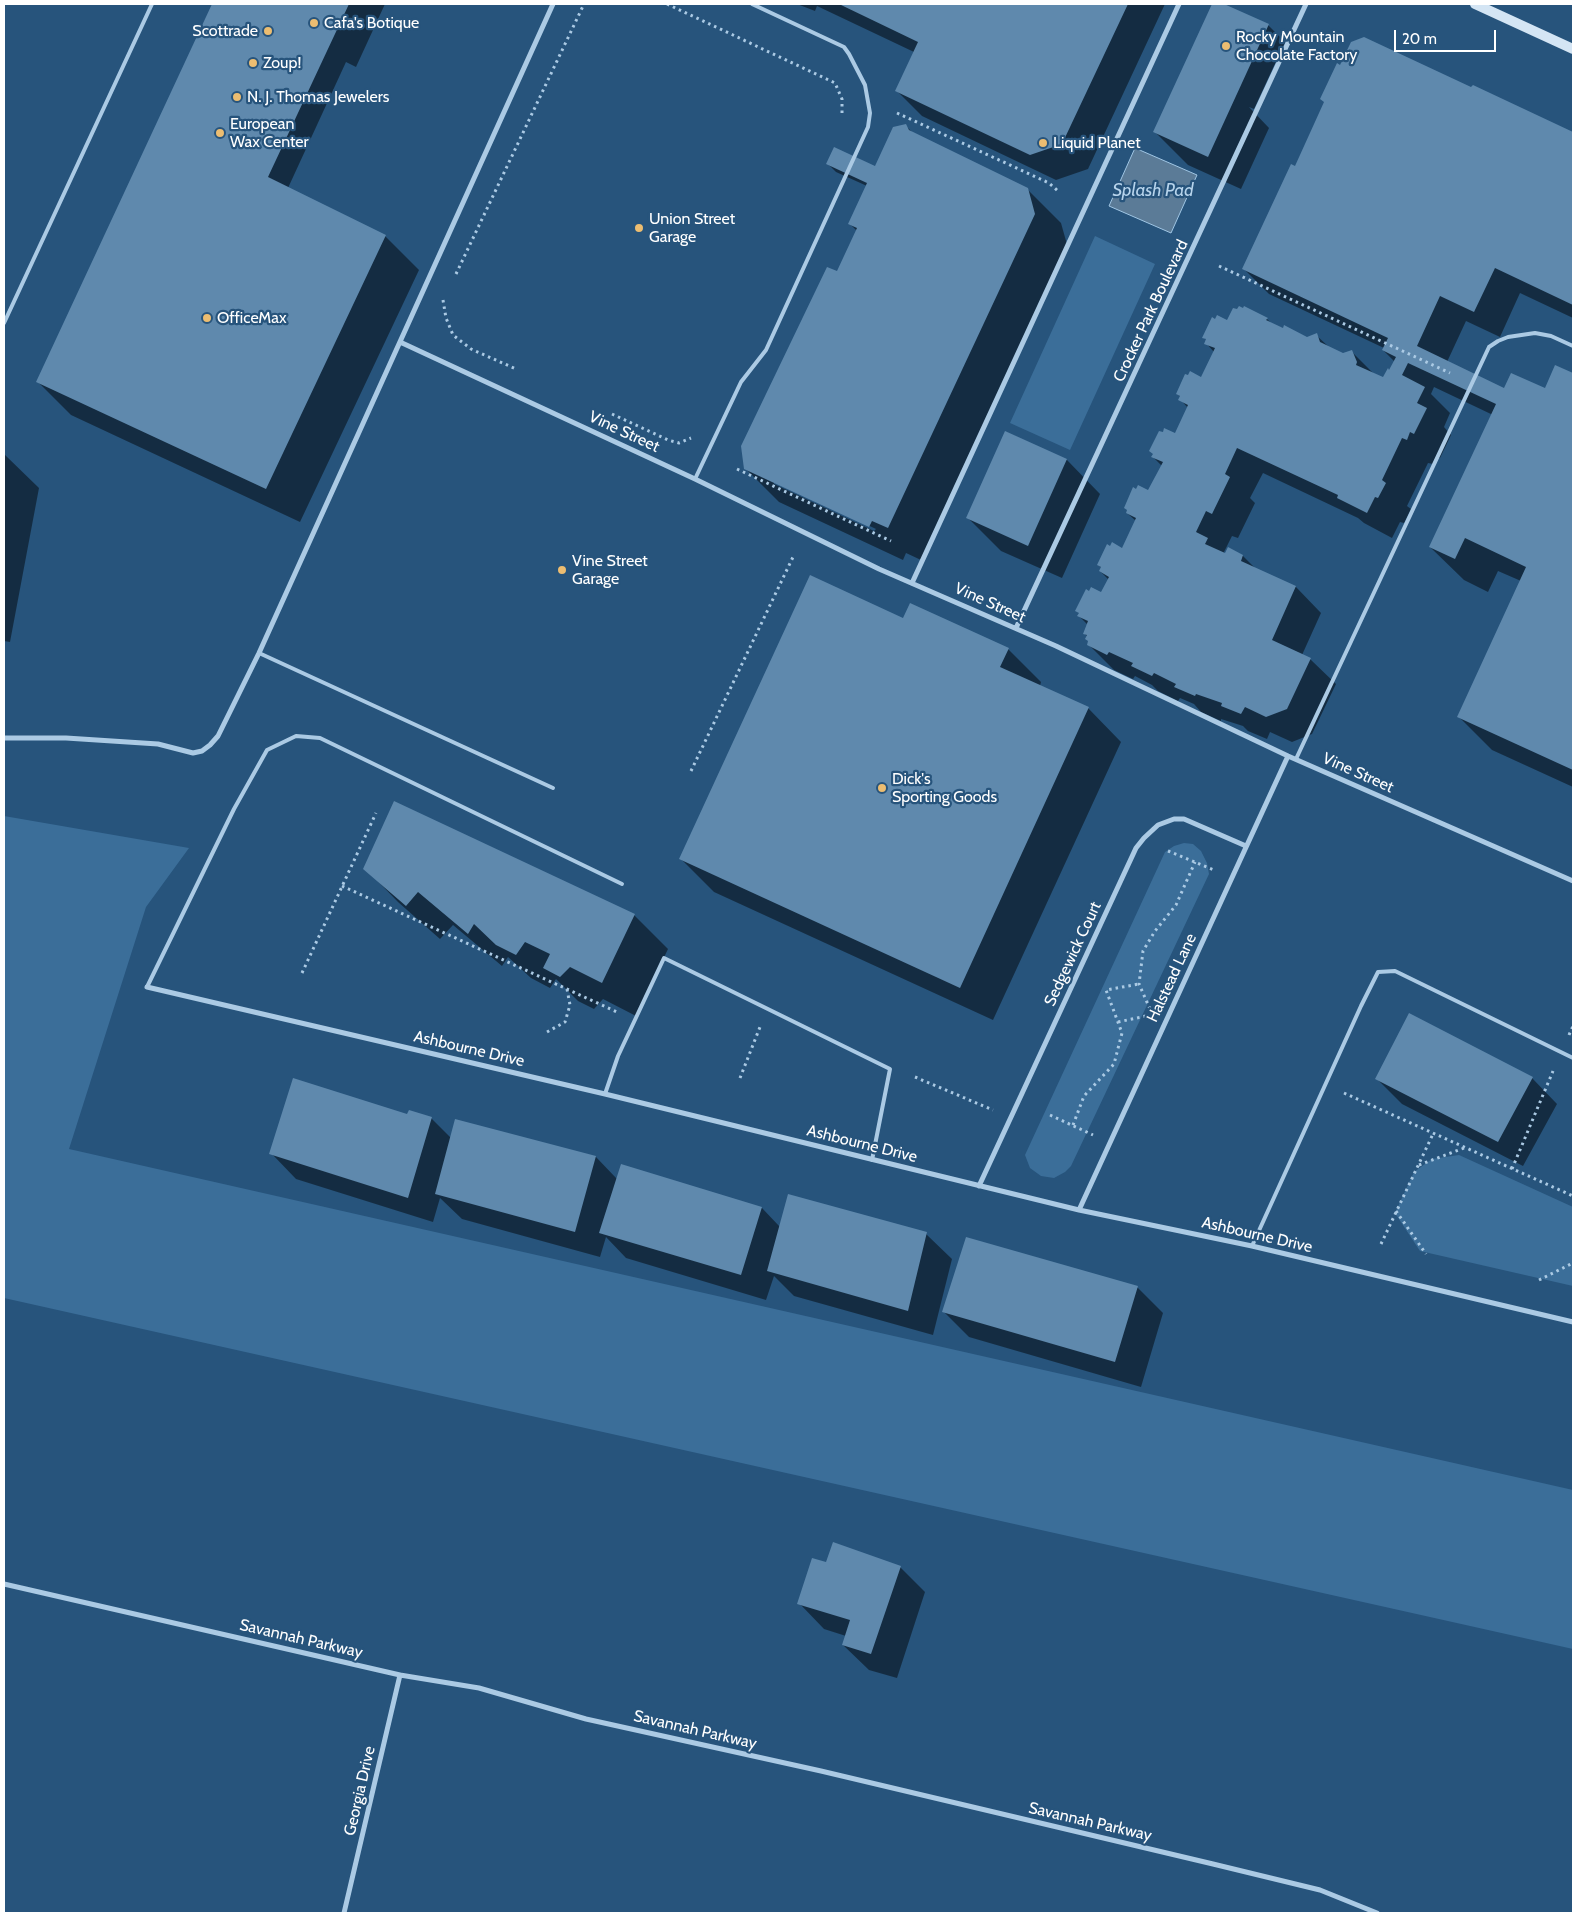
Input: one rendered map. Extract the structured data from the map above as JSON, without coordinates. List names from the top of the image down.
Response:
{
  "streets": {
    "street": [
      "Crocker Park Boulevard",
      "Vine Street",
      "Sedgewick Court",
      "Halstead Lane",
      "Ashbourne Drive",
      "Savannah Parkway",
      "Georgia Drive"
    ]
  },
  "crossings": [
    ["Crocker Park Boulevard", "Vine Street"],
    ["Vine Street", "Halstead Lane"],
    ["Sedgewick Court", "Halstead Lane"],
    ["Sedgewick Court", "Ashbourne Drive"],
    ["Halstead Lane", "Ashbourne Drive"],
    ["Savannah Parkway", "Georgia Drive"]
  ],
  "water": ["Splash Pad"],
  "places": [
    "Cafa's Botique",
    "Scottrade",
    "Rocky Mountain Chocolate Factory",
    "Zoup!",
    "N. J. Thomas Jewelers",
    "European Wax Center",
    "Liquid Planet",
    "Union Street Garage",
    "OfficeMax",
    "Vine Street Garage",
    "Dick's Sporting Goods"
  ],
  "scale_bar": "20 m"
}
